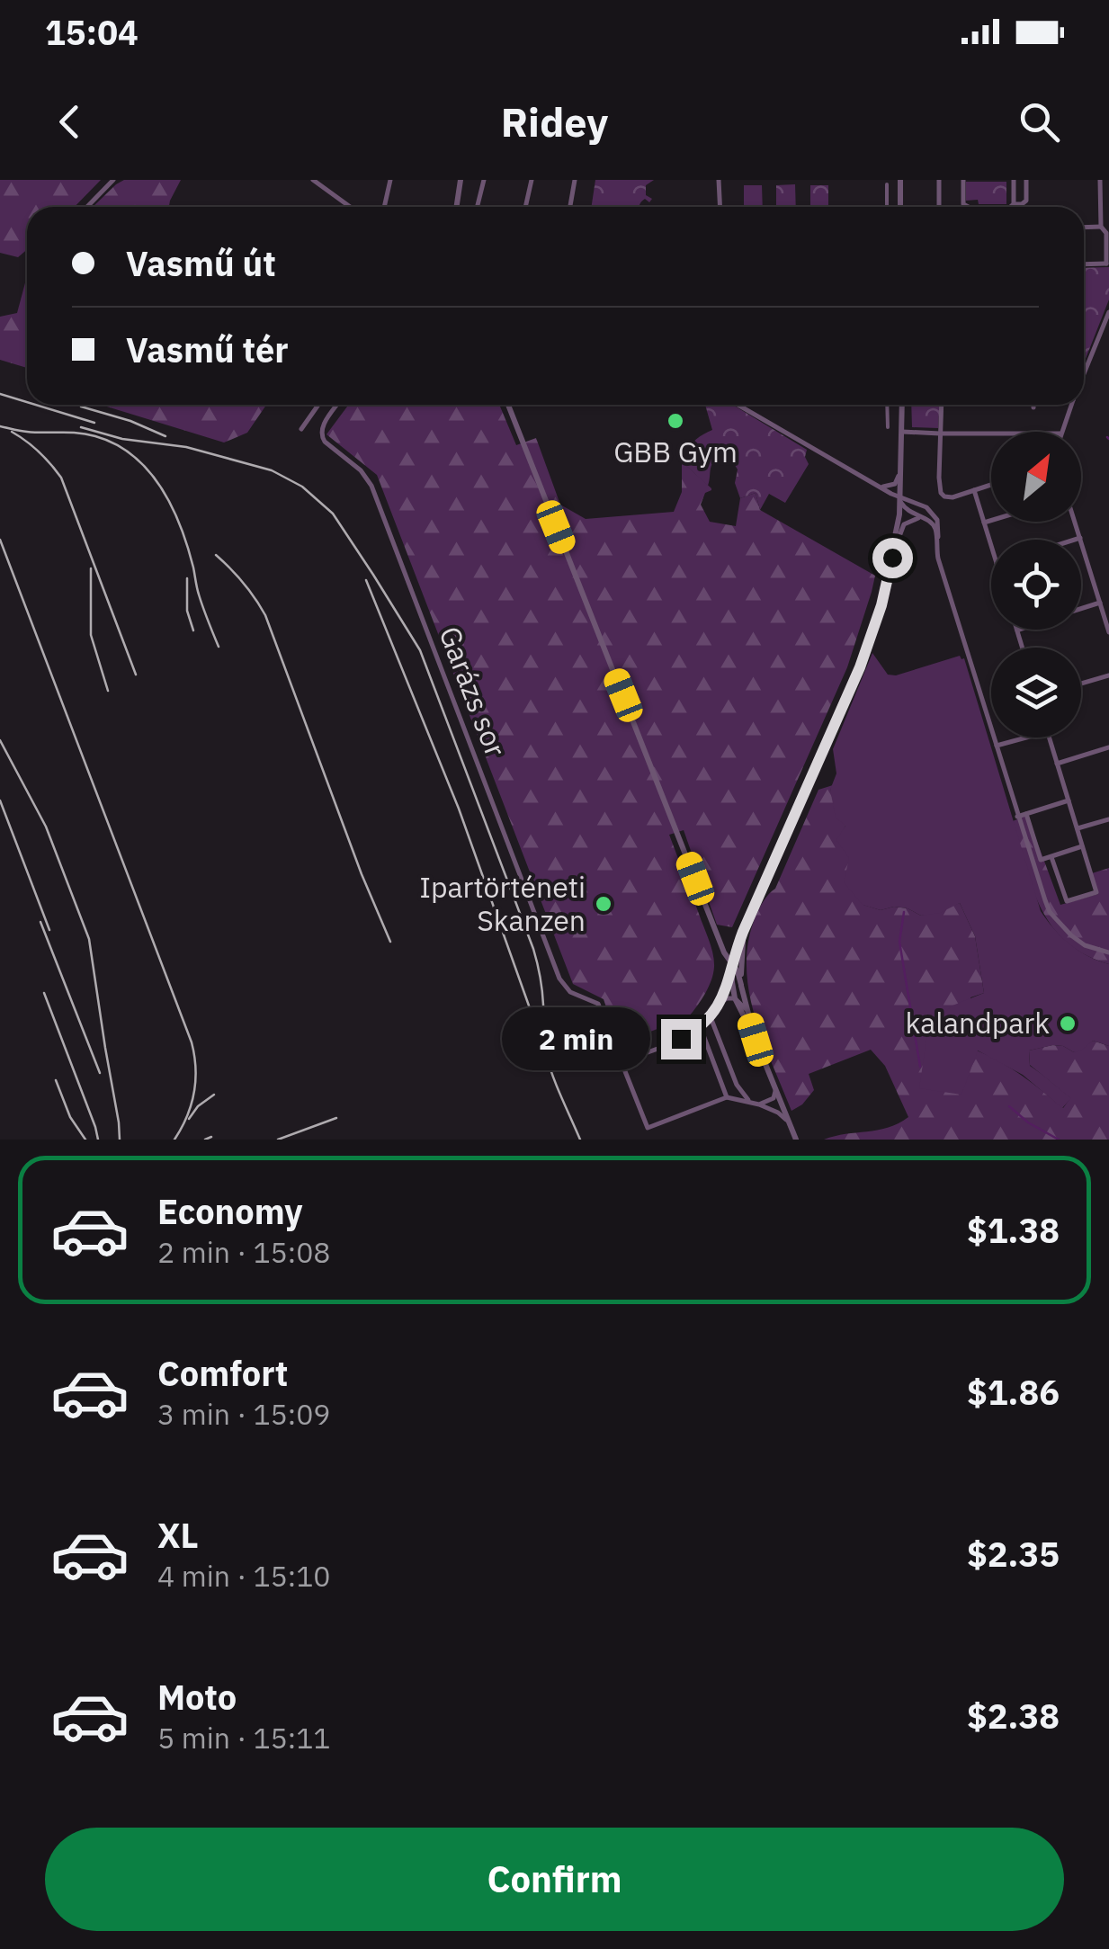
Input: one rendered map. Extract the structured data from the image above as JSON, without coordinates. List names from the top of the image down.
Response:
{
  "streets": {
    "street": ["Garázs sor"]
  },
  "places": ["GBB Gym", "Ipartörténeti Skanzen", "kalandpark"],
  "north": "top right",
  "page": {
    "status": "15:04",
    "header": "Ridey",
    "banner": ["Vasmű út", "Vasmű tér"],
    "bubble": "2 min",
    "list": [
      {
        "name": "Economy",
        "note": "2 min · 15:08",
        "value": "$1.38"
      },
      {
        "name": "Comfort",
        "note": "3 min · 15:09",
        "value": "$1.86"
      },
      {
        "name": "XL",
        "note": "4 min · 15:10",
        "value": "$2.35"
      },
      {
        "name": "Moto",
        "note": "5 min · 15:11",
        "value": "$2.38"
      }
    ],
    "buttons": "Confirm"
  }
}
